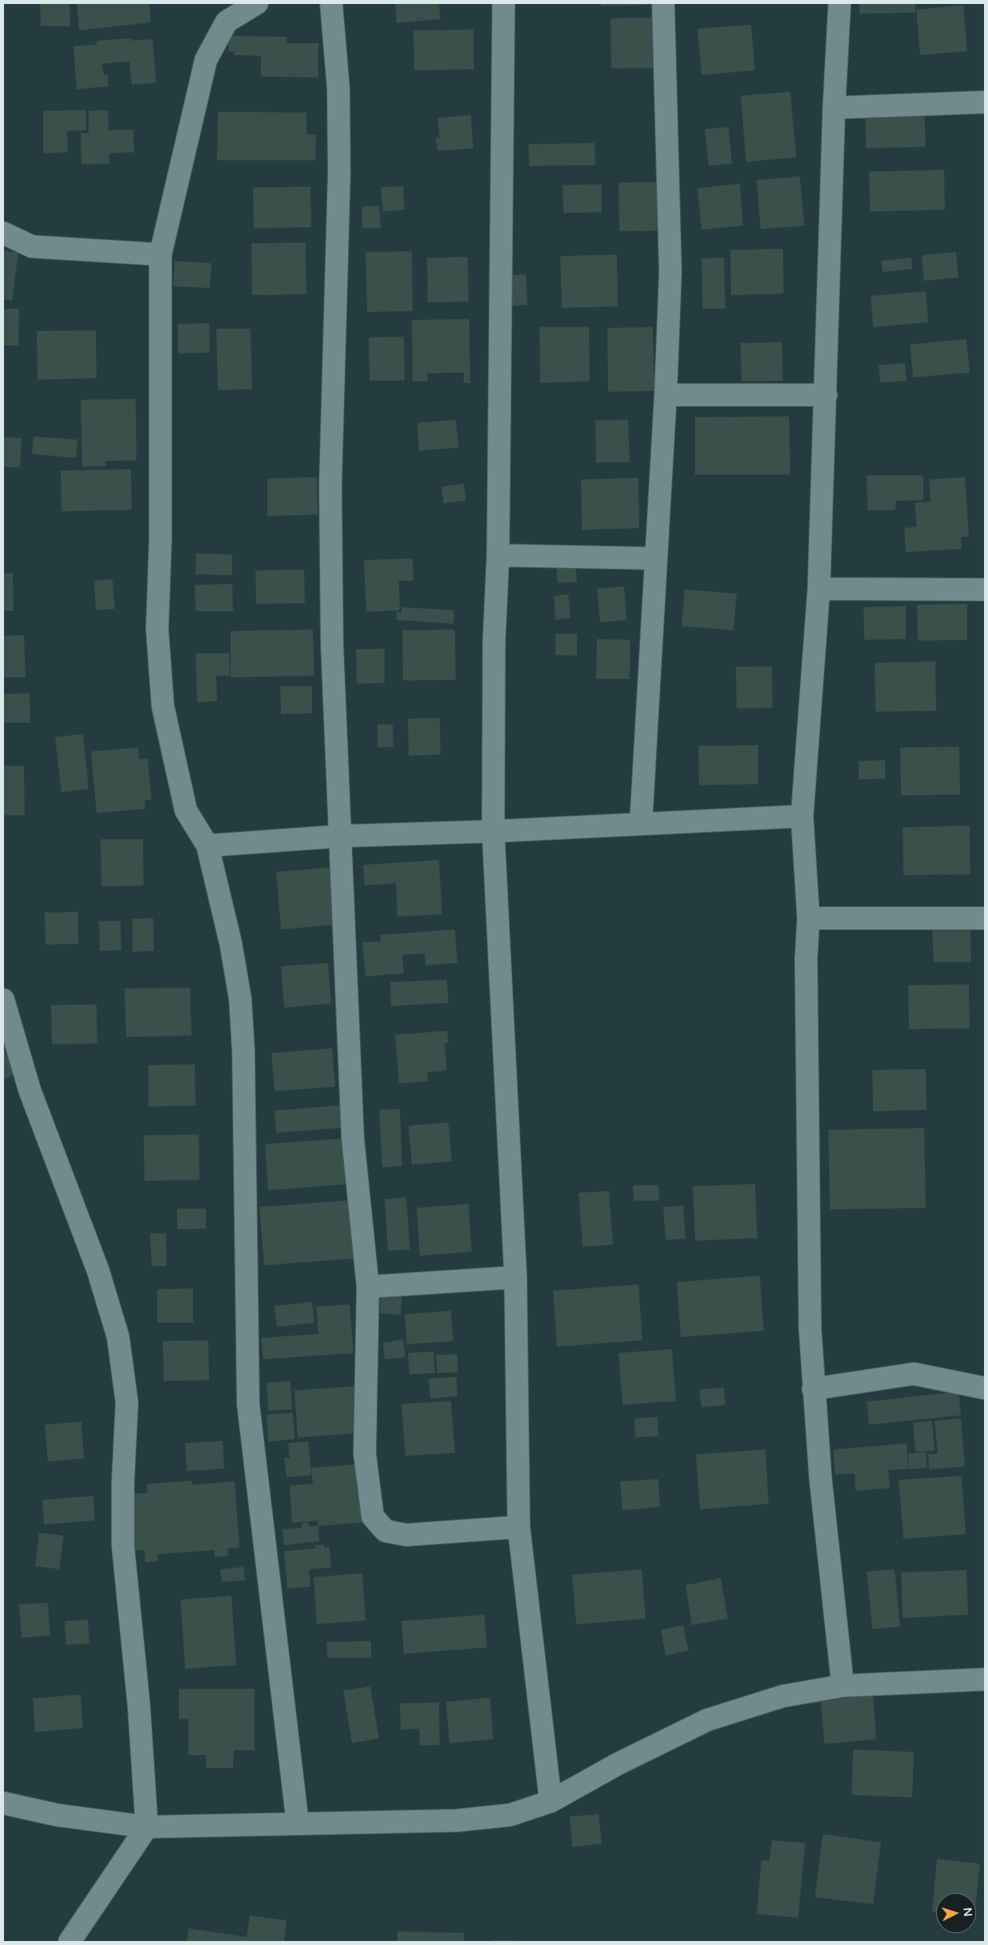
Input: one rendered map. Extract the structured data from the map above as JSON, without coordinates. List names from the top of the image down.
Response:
{
  "north": "right"
}
